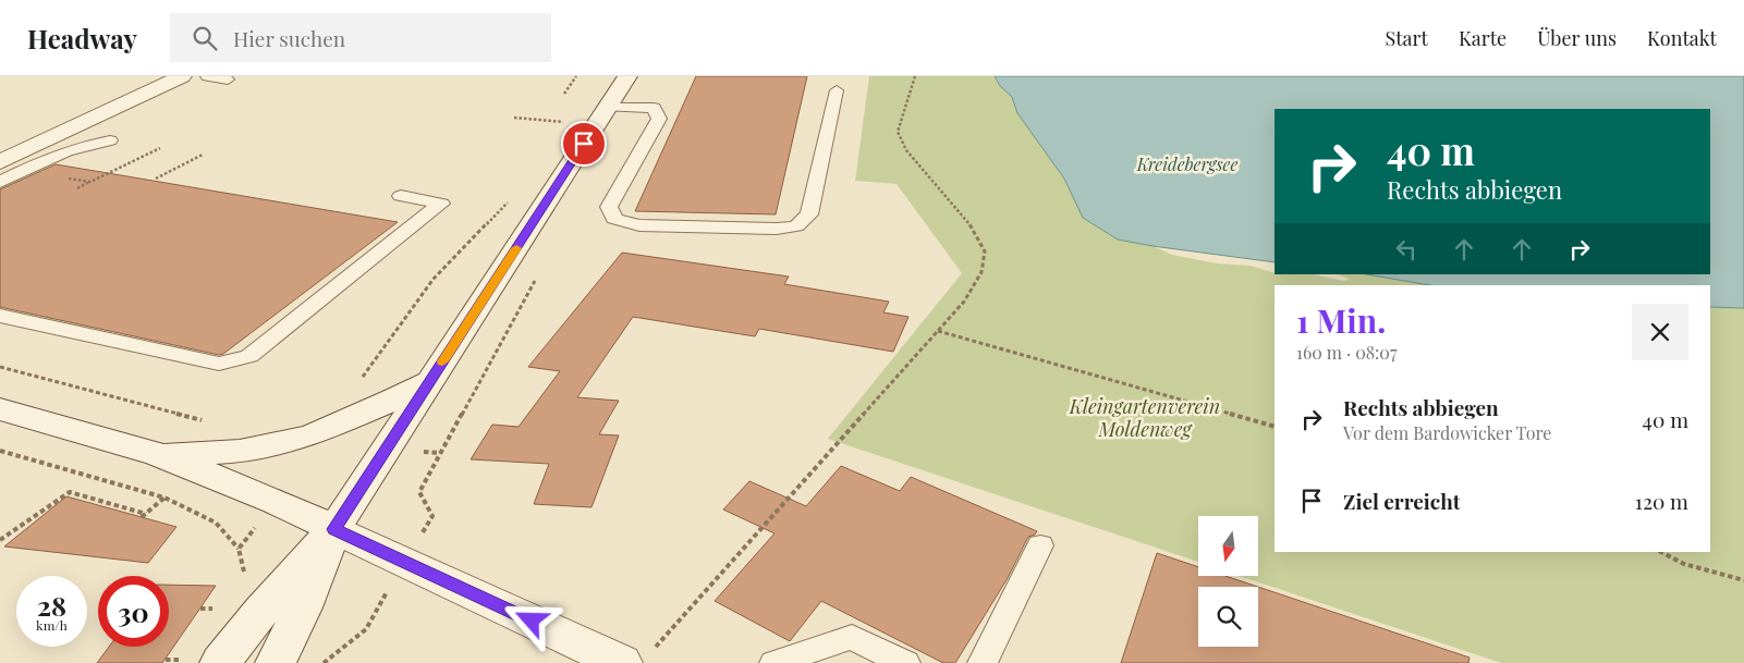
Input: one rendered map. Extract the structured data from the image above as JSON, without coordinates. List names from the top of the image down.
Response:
{
  "water": ["Kreidebergsee"],
  "parks": ["Kleingartenverein Moldenweg"],
  "north": "bottom",
  "page": {
    "header": "Headway",
    "search": "Hier suchen",
    "nav": [
      "Start",
      "Karte",
      "Über uns",
      "Kontakt"
    ],
    "turn": ["40 m", "Rechts abbiegen"],
    "heading": ["1 Min.", "160 m · 08:07"],
    "list": [
      {
        "name": "Rechts abbiegen",
        "note": "Vor dem Bardowicker Tore",
        "value": "40 m"
      },
      {
        "name": "Ziel erreicht",
        "value": "120 m"
      }
    ],
    "speed": "28 km/h",
    "limit": "30"
  }
}
